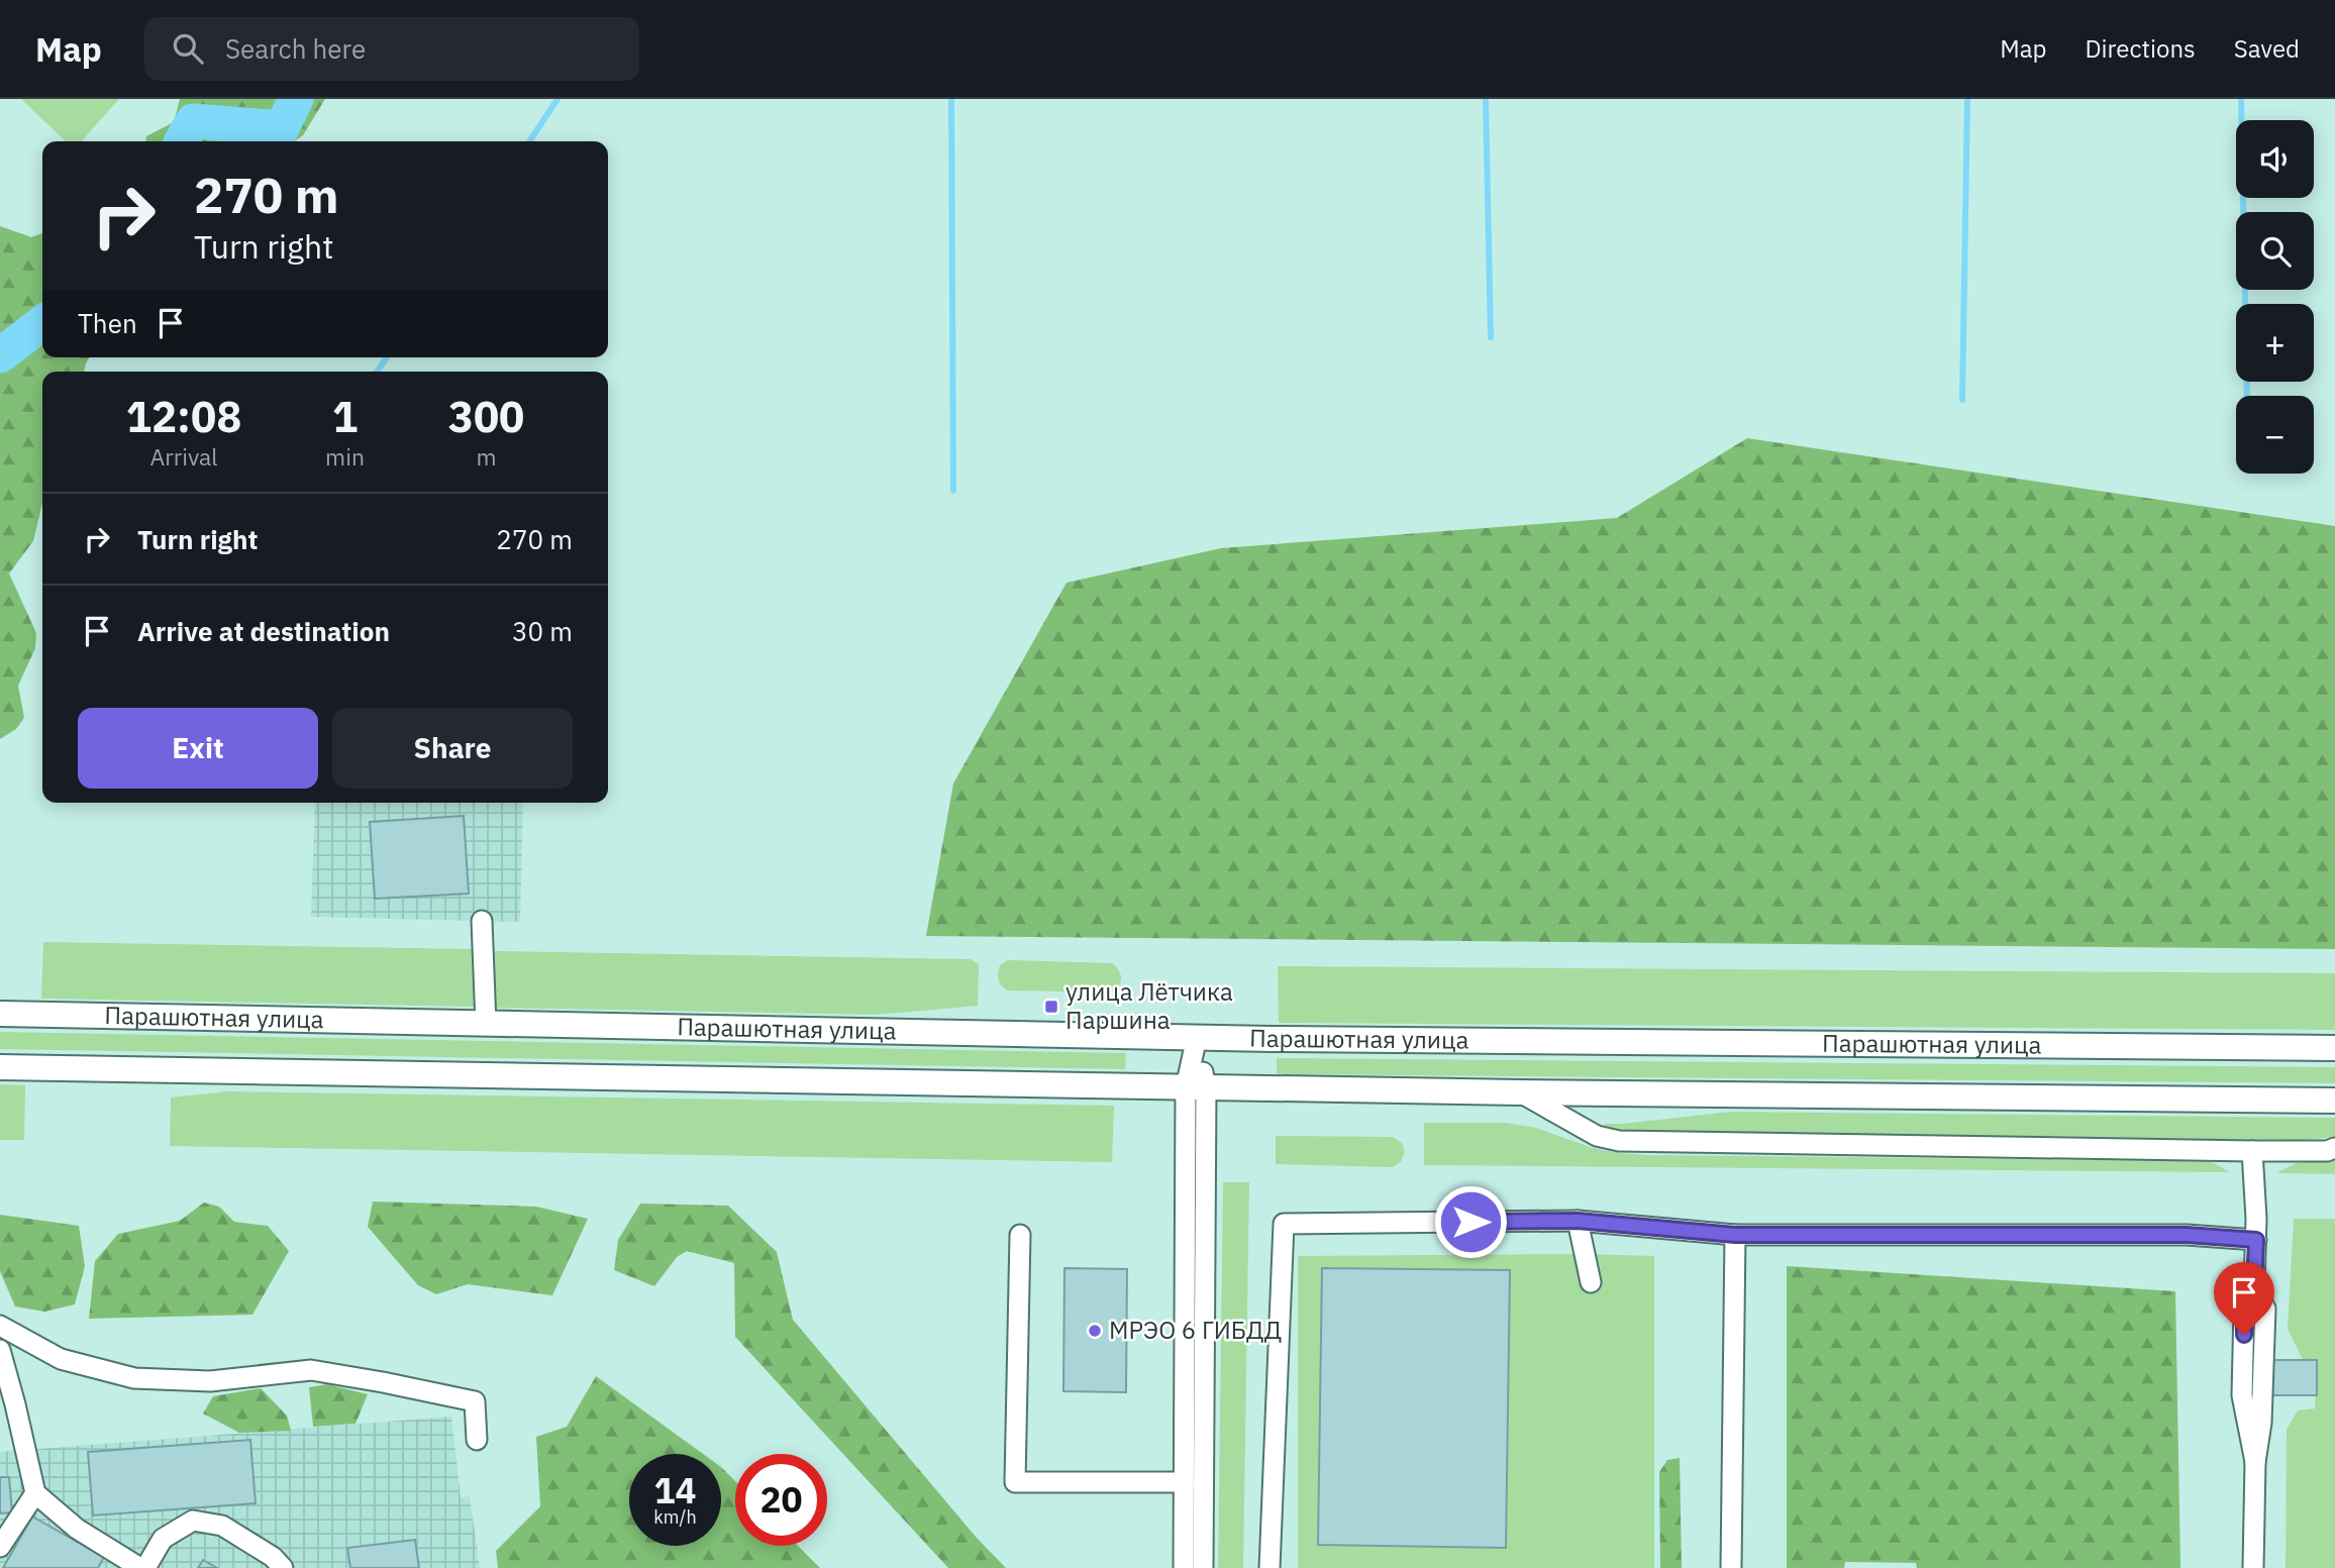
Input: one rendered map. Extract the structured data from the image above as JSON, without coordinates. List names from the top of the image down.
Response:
{
  "streets": {
    "main road": ["Парашютная улица"]
  },
  "places": {
    "transit": ["улица Лётчика Паршина"],
    "other": ["МРЭО 6 ГИБДД"]
  },
  "page": {
    "header": "Map",
    "search": "Search here",
    "nav": ["Map", "Directions", "Saved"],
    "map_buttons": ["+", "−"],
    "turn": ["270 m", "Turn right"],
    "then": "Then",
    "eta": [
      "12:08",
      "Arrival",
      "1",
      "min",
      "300",
      "m"
    ],
    "list": [
      {
        "name": "Turn right",
        "value": "270 m"
      },
      {
        "name": "Arrive at destination",
        "value": "30 m"
      }
    ],
    "buttons": ["Exit", "Share"],
    "speed": "14 km/h",
    "limit": "20"
  }
}
